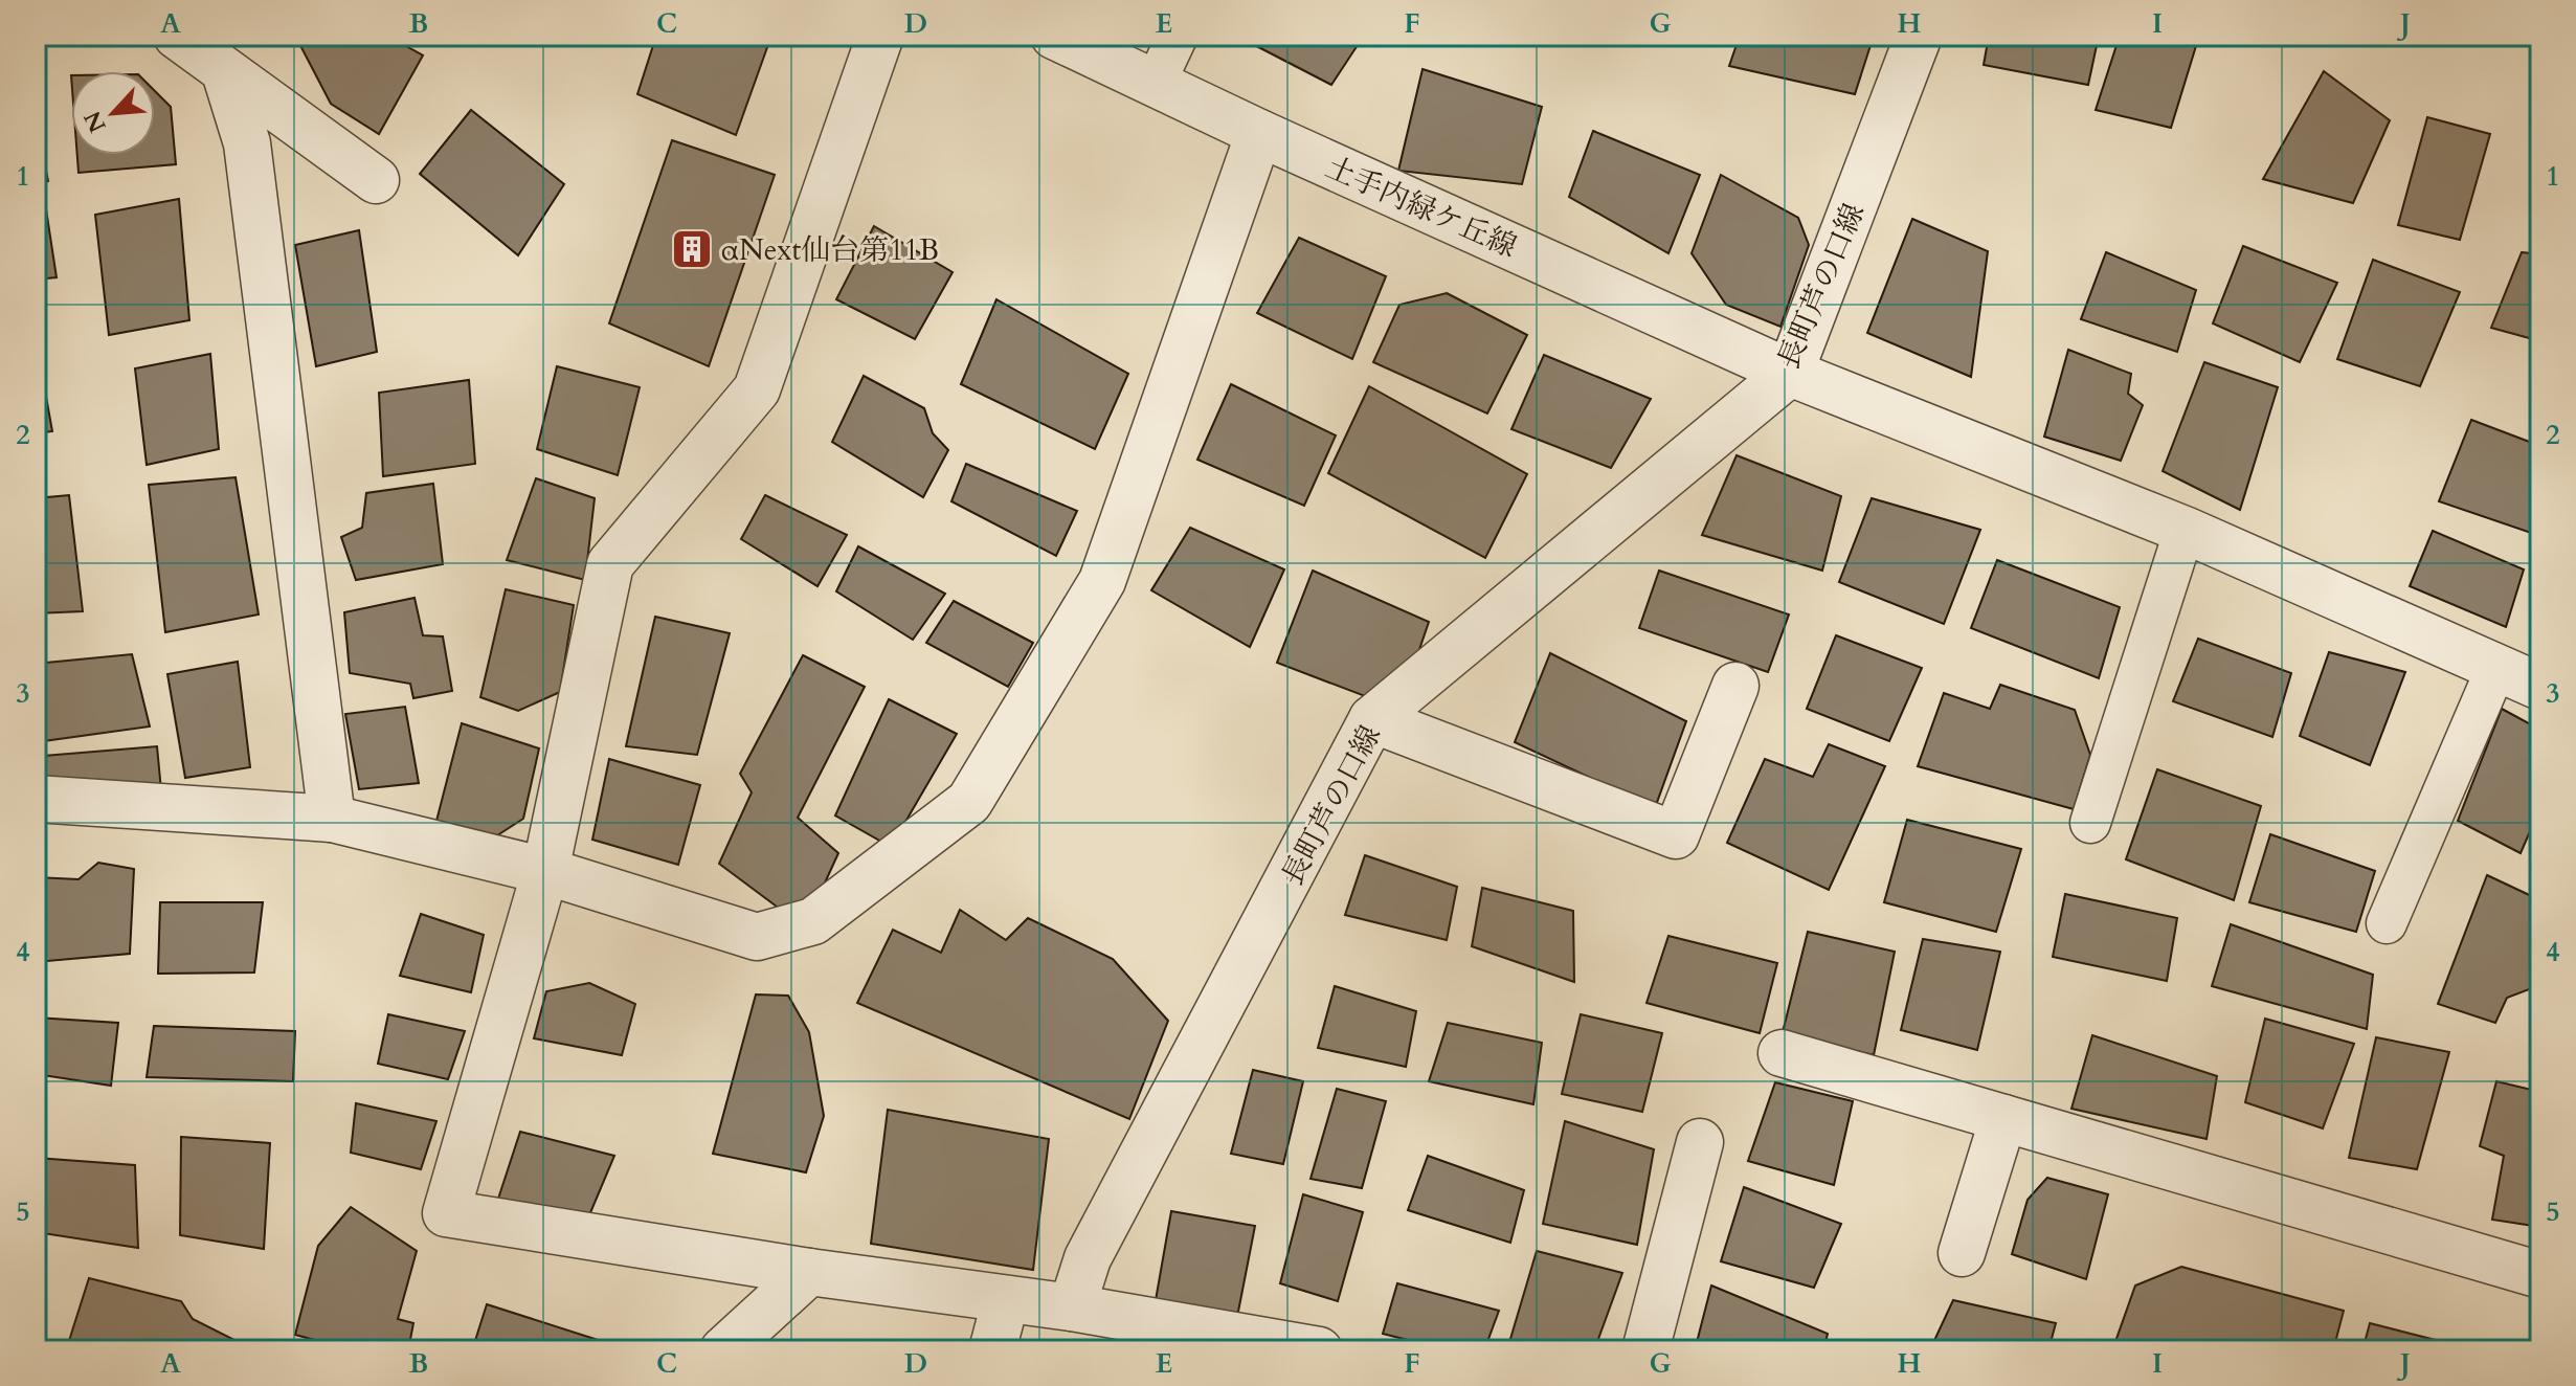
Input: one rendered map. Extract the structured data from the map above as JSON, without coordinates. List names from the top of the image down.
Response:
{
  "streets": {
    "street": ["土手内緑ケ丘線", "長町芦の口線"]
  },
  "crossings": [
    ["土手内緑ケ丘線", "長町芦の口線"]
  ],
  "places": {
    "building": ["αNext仙台第11B"]
  },
  "north": "bottom left",
  "grid": {
    "columns": [
      "A",
      "B",
      "C",
      "D",
      "E",
      "F",
      "G",
      "H",
      "I",
      "J"
    ],
    "rows": [
      "1",
      "2",
      "3",
      "4",
      "5"
    ]
  }
}
